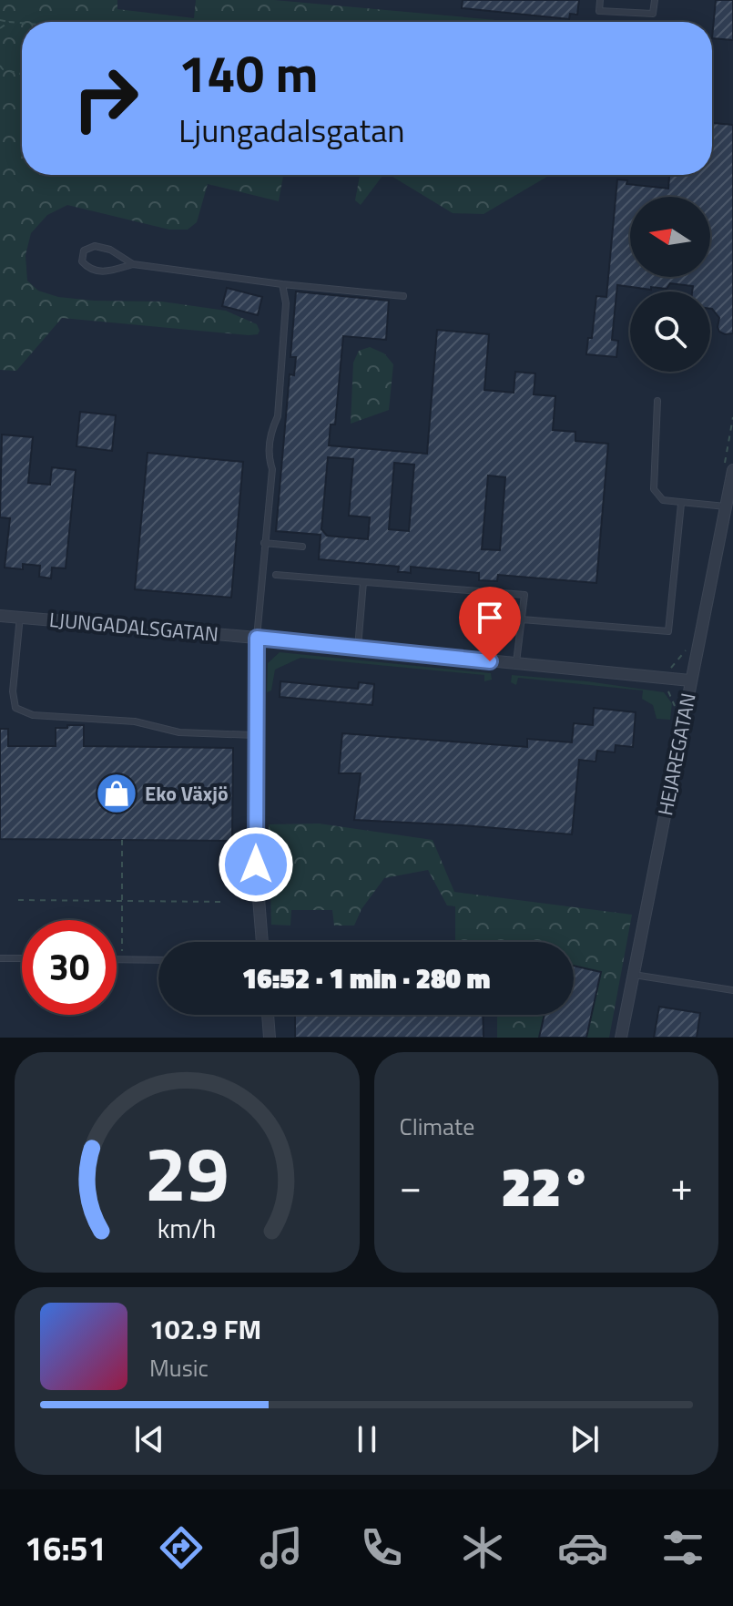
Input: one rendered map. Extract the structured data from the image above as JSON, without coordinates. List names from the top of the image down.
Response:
{
  "streets": {
    "street": ["LJUNGADALSGATAN", "HEJAREGATAN"]
  },
  "crossings": [
    ["LJUNGADALSGATAN", "HEJAREGATAN"]
  ],
  "places": {
    "shop": ["Eko Växjö"]
  },
  "north": "left",
  "page": {
    "turn": ["140 m", "Ljungadalsgatan"],
    "limit": "30",
    "trip": "16:52 · 1 min · 280 m",
    "tile": "Climate",
    "heat": ["−", "22°", "+"],
    "song": ["102.9 FM", "Music"],
    "tabs": "16:51",
    "gauge": ["29", "km/h"]
  }
}
